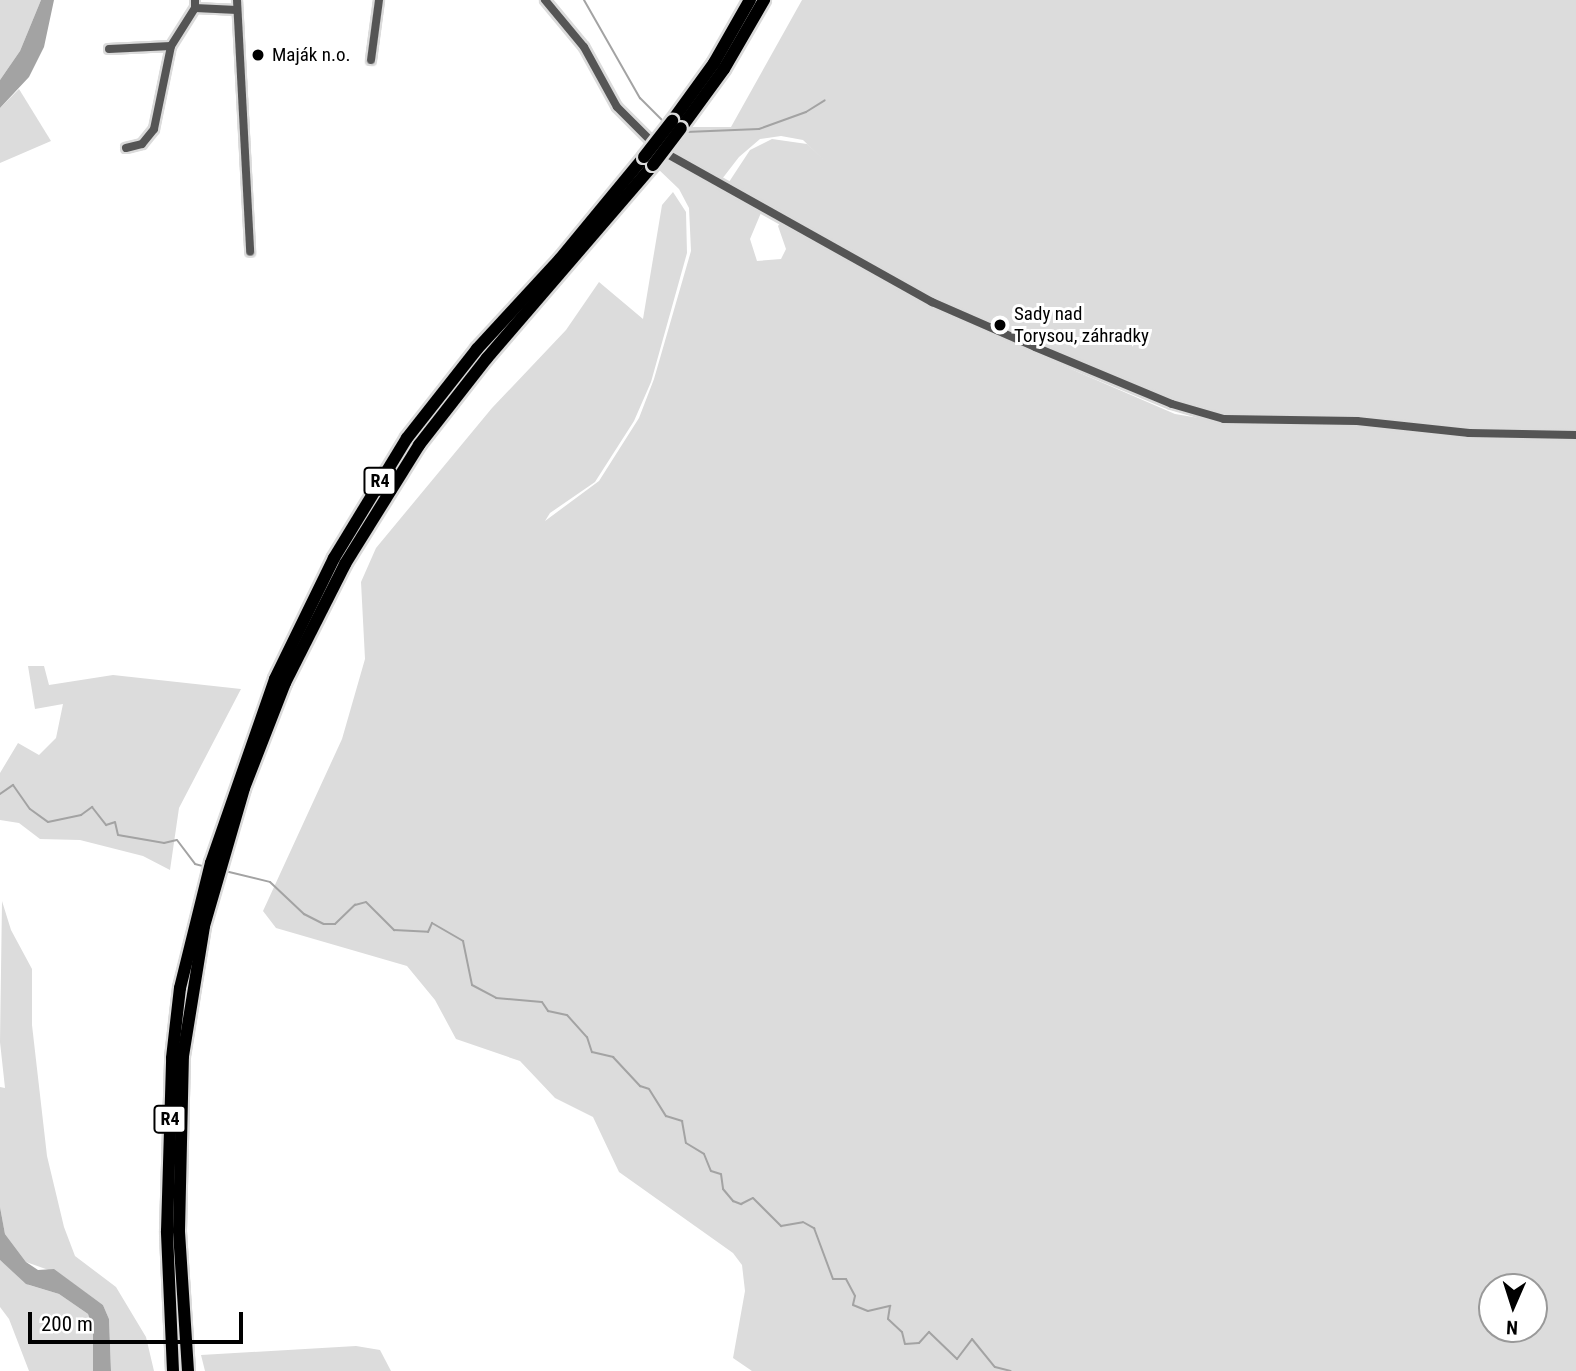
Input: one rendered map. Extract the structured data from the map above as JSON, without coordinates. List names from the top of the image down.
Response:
{
  "streets": {
    "highway": ["R4"]
  },
  "places": ["Maják n.o.", "Sady nad Torysou, záhradky"],
  "scale_bar": "200 m",
  "north": "bottom"
}
